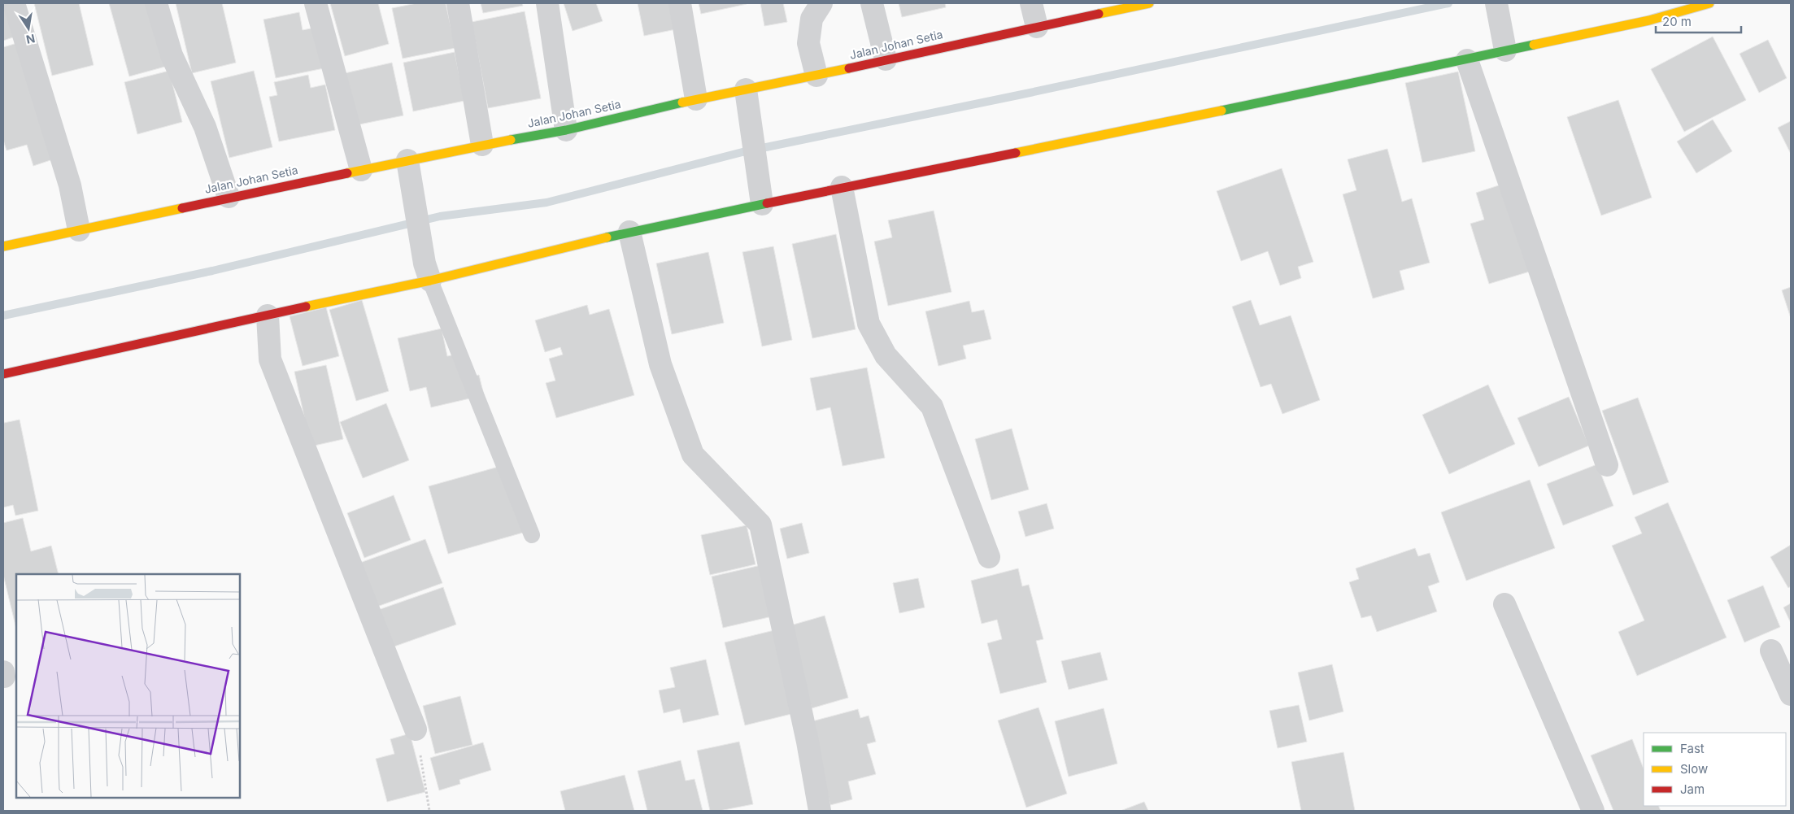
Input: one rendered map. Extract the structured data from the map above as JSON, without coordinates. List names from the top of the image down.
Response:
{
  "streets": {
    "street": ["Jalan Johan Setia"]
  },
  "legend": ["Fast", "Slow", "Jam"],
  "scale_bar": "20 m",
  "north": "bottom"
}
